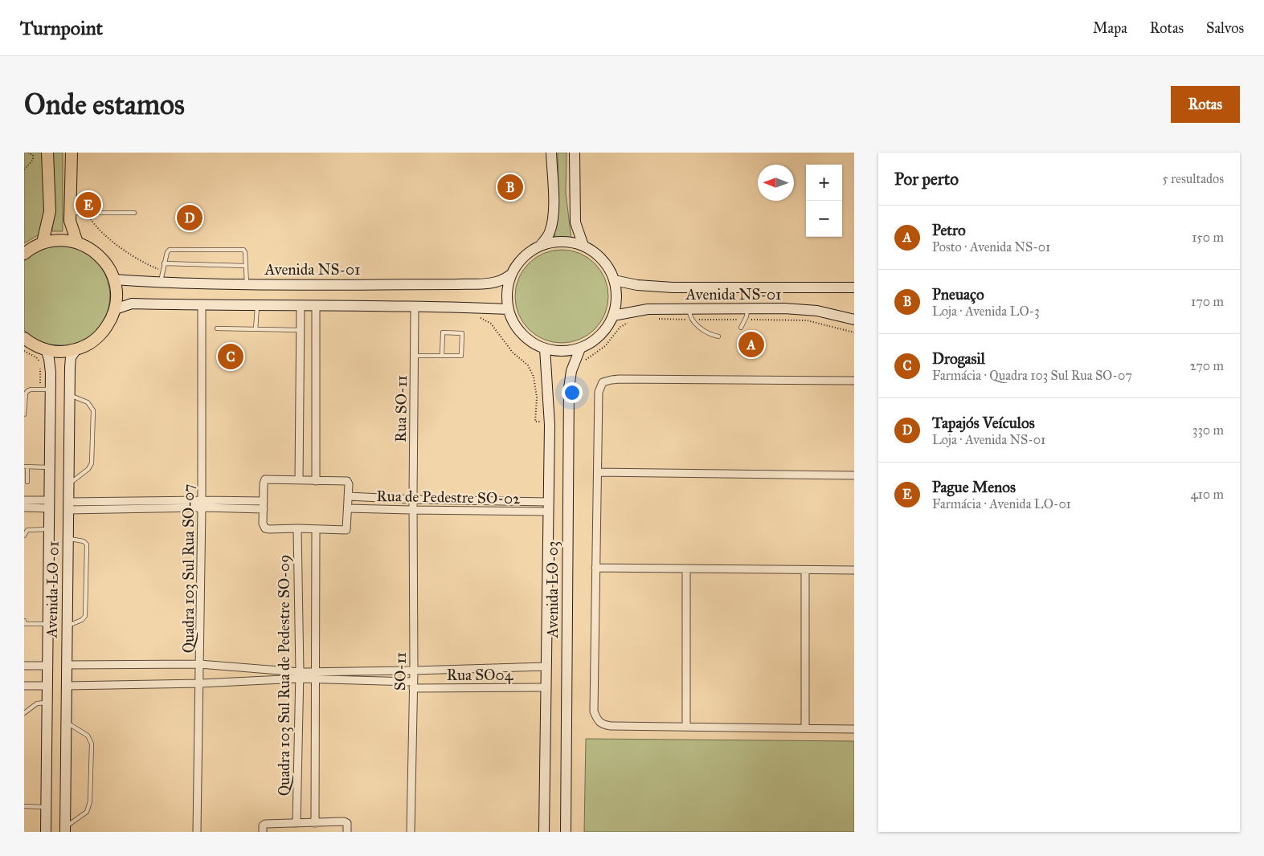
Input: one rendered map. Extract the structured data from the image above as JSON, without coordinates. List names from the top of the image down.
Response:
{
  "streets": {
    "street": [
      "Avenida NS-01",
      "Rua SO-11",
      "Rua de Pedestre SO-02",
      "Quadra 103 Sul Rua SO-07",
      "Avenida LO-01",
      "Avenida LO-03",
      "SO-11",
      "Rua SO04",
      "Quadra 103 Sul Rua de Pedestre SO-09"
    ]
  },
  "crossings": [
    ["Avenida NS-01", "Avenida LO-03"],
    ["Rua SO-11", "Rua de Pedestre SO-02"],
    ["Rua SO-11", "SO-11"],
    ["Rua de Pedestre SO-02", "Avenida LO-03"],
    ["Rua de Pedestre SO-02", "SO-11"],
    ["Avenida LO-03", "Rua SO04"],
    ["SO-11", "Rua SO04"],
    ["Rua SO04", "Quadra 103 Sul Rua de Pedestre SO-09"]
  ],
  "north": "left",
  "page": {
    "header": "Turnpoint",
    "nav": ["Mapa", "Rotas", "Salvos"],
    "buttons": "Rotas",
    "title": "Onde estamos",
    "heading": ["Por perto", "5 resultados"],
    "map_buttons": ["+", "−"],
    "pins": [
      "B",
      "E",
      "D",
      "A",
      "C"
    ],
    "list": [
      {
        "mark": "A",
        "name": "Petro",
        "note": "Posto · Avenida NS-01",
        "value": "150 m"
      },
      {
        "mark": "B",
        "name": "Pneuaço",
        "note": "Loja · Avenida LO-3",
        "value": "170 m"
      },
      {
        "mark": "C",
        "name": "Drogasil",
        "note": "Farmácia · Quadra 103 Sul Rua SO-07",
        "value": "270 m"
      },
      {
        "mark": "D",
        "name": "Tapajós Veículos",
        "note": "Loja · Avenida NS-01",
        "value": "330 m"
      },
      {
        "mark": "E",
        "name": "Pague Menos",
        "note": "Farmácia · Avenida LO-01",
        "value": "410 m"
      }
    ]
  }
}
